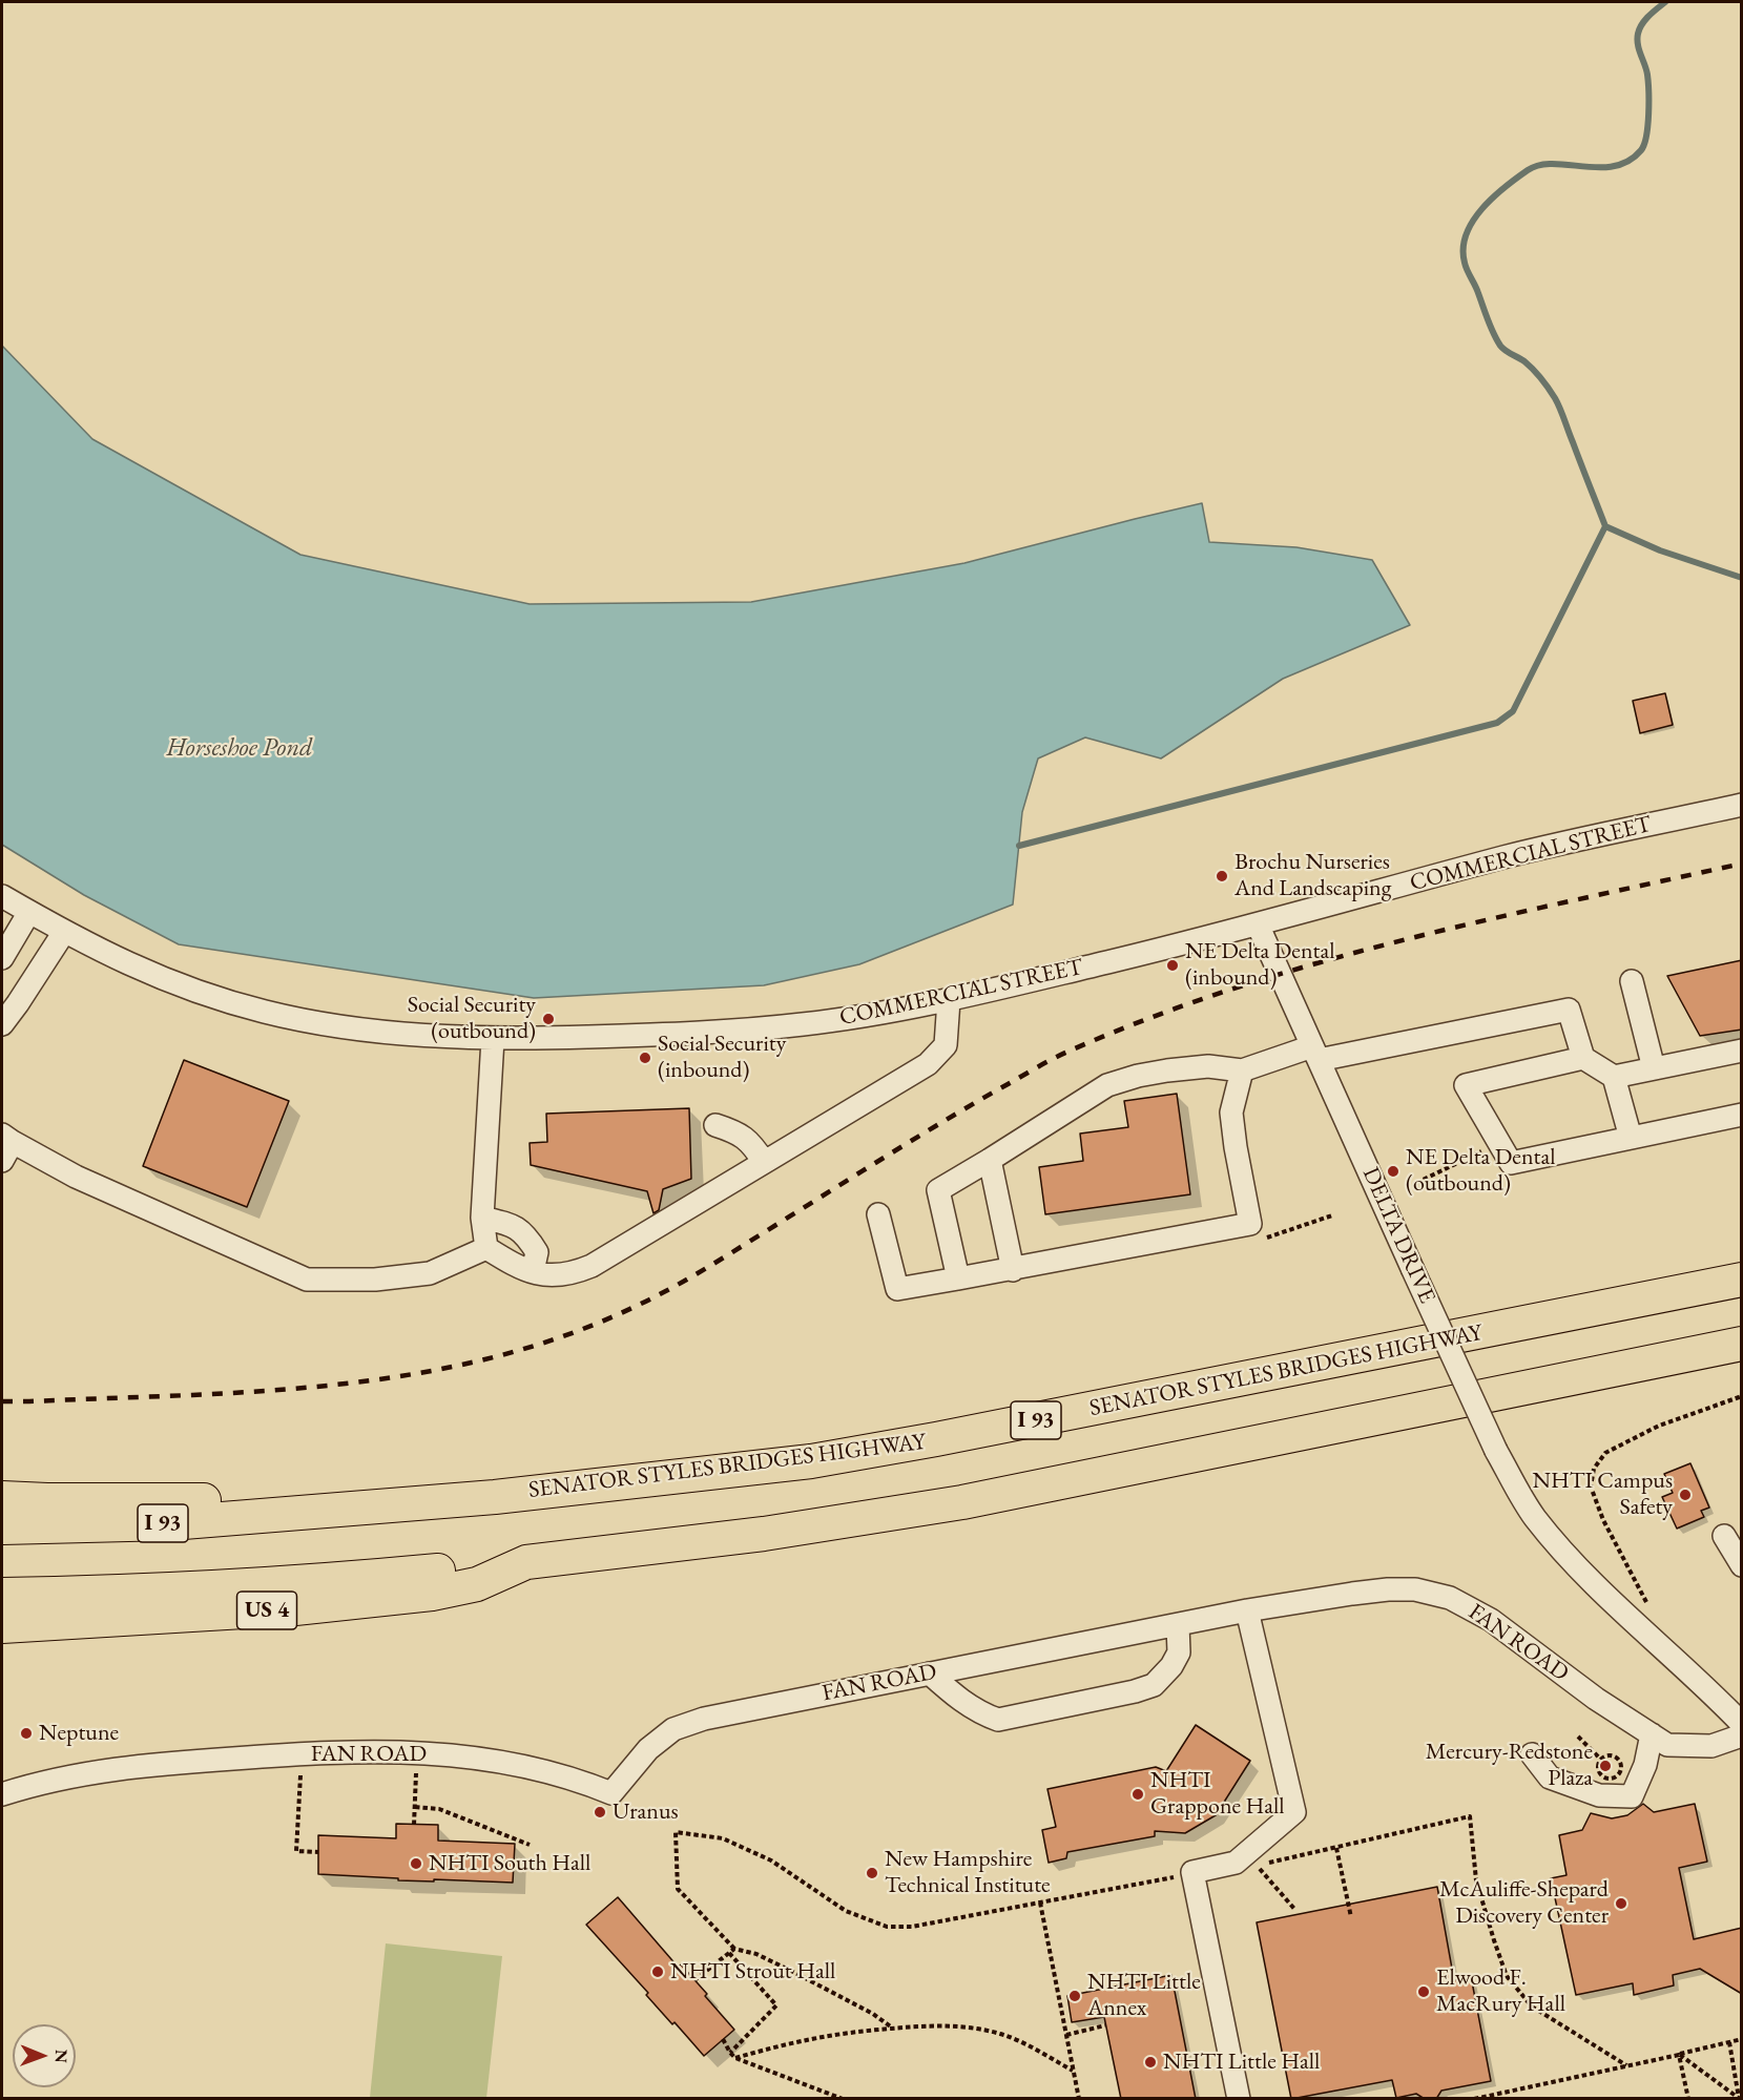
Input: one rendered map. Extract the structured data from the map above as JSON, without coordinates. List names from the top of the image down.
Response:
{
  "streets": {
    "highway": ["SENATOR STYLES BRIDGES HIGHWAY", "I 93", "US 4"],
    "street": ["COMMERCIAL STREET", "DELTA DRIVE", "FAN ROAD"]
  },
  "crossings": [
    ["COMMERCIAL STREET", "DELTA DRIVE"]
  ],
  "water": ["Horseshoe Pond"],
  "places": [
    "Brochu Nurseries And Landscaping",
    "NE Delta Dental (inbound)",
    "Social Security (outbound)",
    "Social Security (inbound)",
    "NE Delta Dental (outbound)",
    "NHTI Campus Safety",
    "Neptune",
    "Mercury-Redstone Plaza",
    "NHTI Grappone Hall",
    "Uranus",
    "NHTI South Hall",
    "New Hampshire Technical Institute",
    "McAuliffe-Shepard Discovery Center",
    "NHTI Strout Hall",
    "Elwood F. MacRury Hall",
    "NHTI Little Annex",
    "NHTI Little Hall"
  ],
  "north": "right"
}
